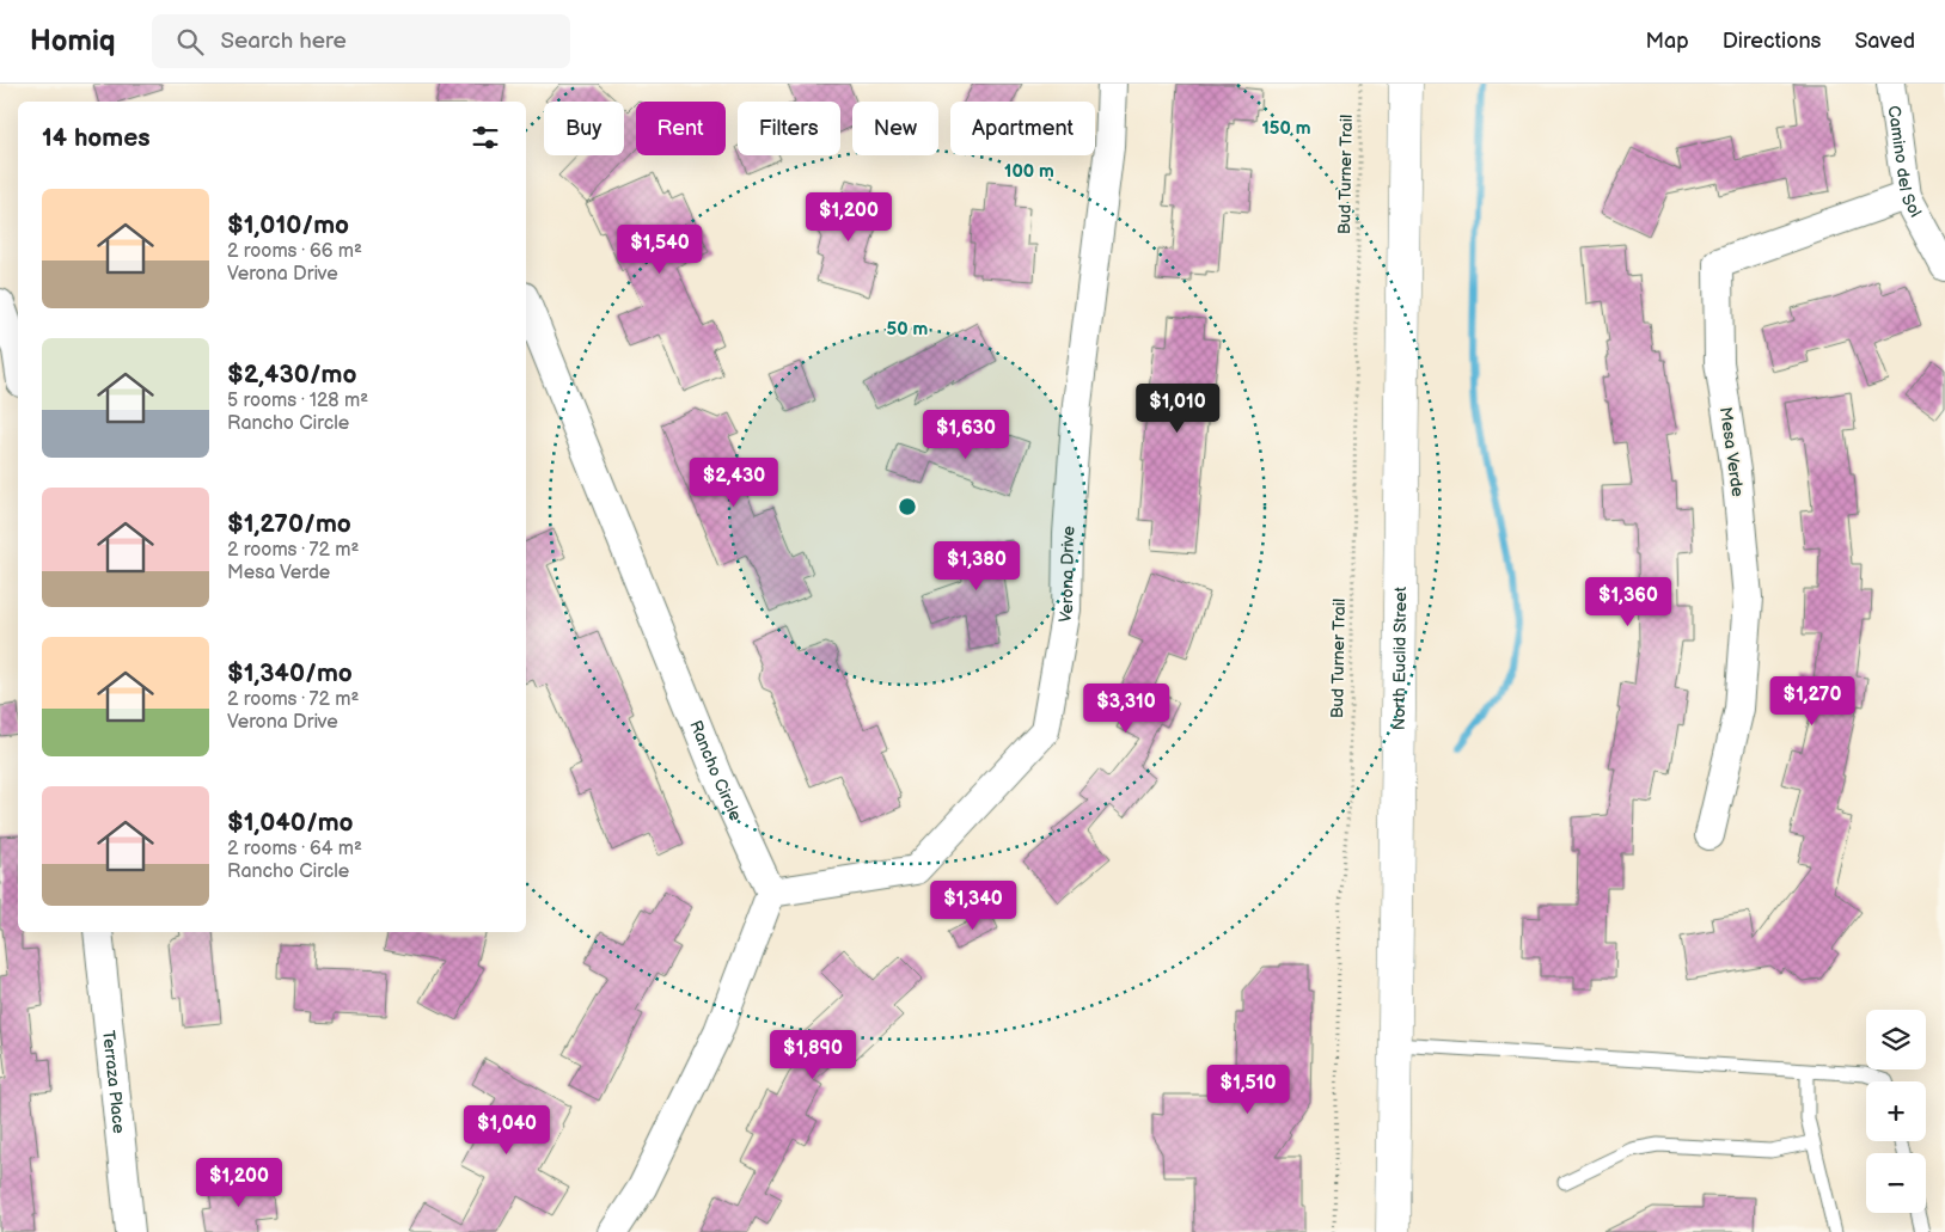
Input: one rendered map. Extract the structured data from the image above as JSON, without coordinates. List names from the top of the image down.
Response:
{
  "streets": {
    "main road": ["North Euclid Street"],
    "street": [
      "Camino del Sol",
      "Mesa Verde",
      "Verona Drive",
      "Rancho Circle",
      "Terraza Place"
    ],
    "path": ["Bud Turner Trail"]
  },
  "crossings": [
    ["Camino del Sol", "Mesa Verde"],
    ["Verona Drive", "Rancho Circle"]
  ],
  "page": {
    "header": "Homiq",
    "search": "Search here",
    "nav": ["Map", "Directions", "Saved"],
    "chip": [
      "Buy",
      "Rent",
      "Filters",
      "New",
      "Apartment"
    ],
    "heading": "14 homes",
    "list": [
      {
        "name": "$1,010/mo",
        "note": "2 rooms · 66 m² · Verona Drive"
      },
      {
        "name": "$2,430/mo",
        "note": "5 rooms · 128 m² · Rancho Circle"
      },
      {
        "name": "$1,270/mo",
        "note": "2 rooms · 72 m² · Mesa Verde"
      },
      {
        "name": "$1,340/mo",
        "note": "2 rooms · 72 m² · Verona Drive"
      },
      {
        "name": "$1,040/mo",
        "note": "2 rooms · 64 m² · Rancho Circle"
      }
    ],
    "price": [
      "$1,200",
      "$1,540",
      "$1,010",
      "$1,630",
      "$2,430",
      "$1,380",
      "$1,360",
      "$1,270",
      "$3,310",
      "$1,340",
      "$1,890",
      "$1,510",
      "$1,040",
      "$1,200"
    ],
    "map_buttons": ["+", "−"]
  },
  "rings": ["150 m", "100 m", "50 m"]
}
